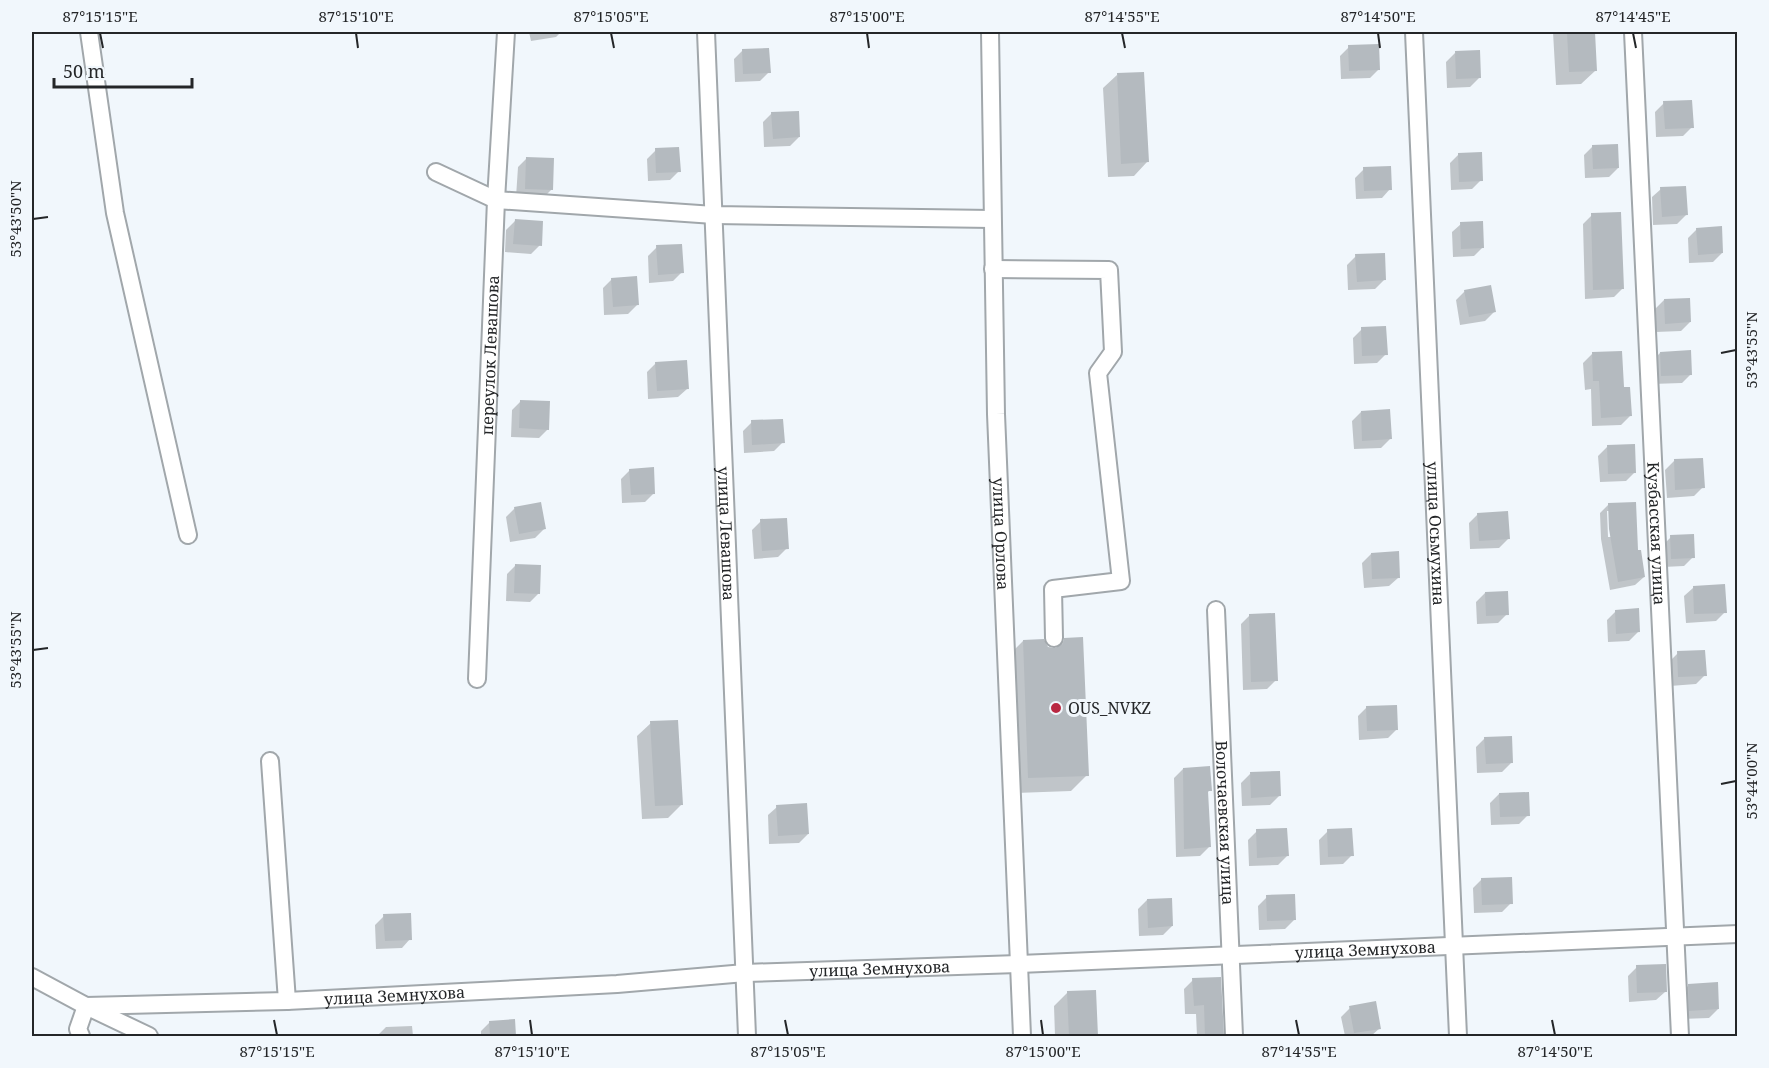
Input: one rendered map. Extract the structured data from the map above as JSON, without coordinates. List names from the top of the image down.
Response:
{
  "streets": {
    "street": [
      "переулок Левашова",
      "улица Левашова",
      "улица Орлова",
      "улица Осьмухина",
      "Кузбасская улица",
      "Волочаевская улица",
      "улица Земнухова"
    ]
  },
  "crossings": [
    ["улица Левашова", "улица Земнухова"],
    ["улица Орлова", "улица Земнухова"],
    ["улица Осьмухина", "улица Земнухова"],
    ["Кузбасская улица", "улица Земнухова"],
    ["Волочаевская улица", "улица Земнухова"]
  ],
  "places": ["OUS_NVKZ"],
  "scale_bar": "50 m",
  "coordinates": [
    "87°15'15\"E",
    "87°15'10\"E",
    "87°15'05\"E",
    "87°15'00\"E",
    "87°14'55\"E",
    "87°14'50\"E",
    "87°14'45\"E",
    "53°43'50\"N",
    "53°43'55\"N",
    "53°44'00\"N"
  ]
}
